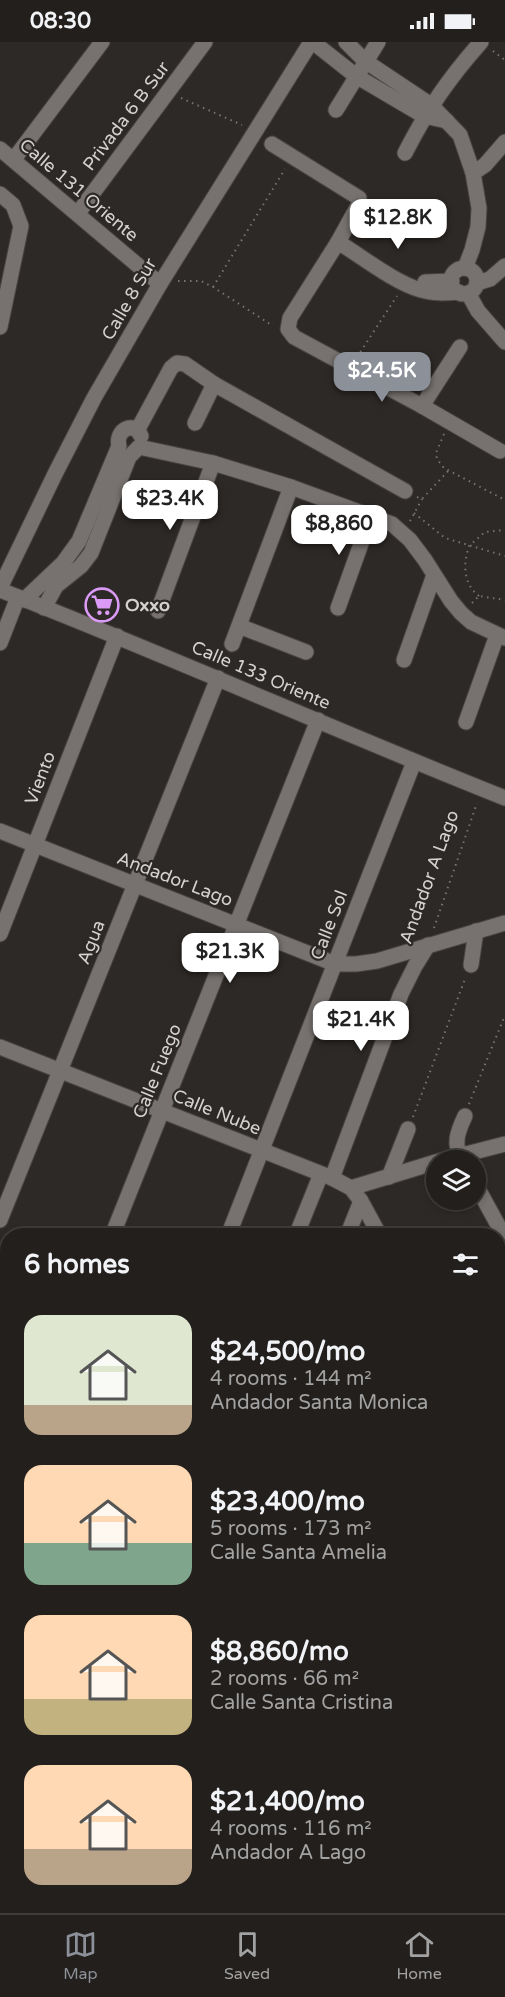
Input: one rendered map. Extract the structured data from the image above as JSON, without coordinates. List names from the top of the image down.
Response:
{
  "streets": {
    "street": [
      "Privada 6 B Sur",
      "Calle 131 Oriente",
      "Calle 8 Sur",
      "Calle 133 Oriente",
      "Viento",
      "Andador A Lago",
      "Andador Lago",
      "Calle Sol",
      "Agua",
      "Calle Fuego",
      "Calle Nube"
    ]
  },
  "crossings": [
    ["Privada 6 B Sur", "Calle 131 Oriente"],
    ["Calle 131 Oriente", "Calle 8 Sur"],
    ["Calle 8 Sur", "Calle 133 Oriente"],
    ["Calle 133 Oriente", "Viento"],
    ["Calle 133 Oriente", "Andador A Lago"],
    ["Calle 133 Oriente", "Calle Sol"],
    ["Calle 133 Oriente", "Agua"],
    ["Calle 133 Oriente", "Calle Fuego"],
    ["Viento", "Andador Lago"],
    ["Andador A Lago", "Calle Nube"],
    ["Andador Lago", "Calle Sol"],
    ["Andador Lago", "Agua"],
    ["Andador Lago", "Calle Fuego"],
    ["Calle Sol", "Calle Nube"],
    ["Agua", "Calle Nube"],
    ["Calle Fuego", "Calle Nube"]
  ],
  "places": {
    "supermarket": ["Oxxo"]
  },
  "page": {
    "status": "08:30",
    "price": [
      "$12.8K",
      "$24.5K",
      "$23.4K",
      "$8,860",
      "$21.3K",
      "$21.4K"
    ],
    "heading": "6 homes",
    "list": [
      {
        "name": "$24,500/mo",
        "note": "4 rooms · 144 m² · Andador Santa Monica"
      },
      {
        "name": "$23,400/mo",
        "note": "5 rooms · 173 m² · Calle Santa Amelia"
      },
      {
        "name": "$8,860/mo",
        "note": "2 rooms · 66 m² · Calle Santa Cristina"
      },
      {
        "name": "$21,400/mo",
        "note": "4 rooms · 116 m² · Andador A Lago"
      }
    ],
    "tabs": ["Map", "Saved", "Home"]
  }
}
